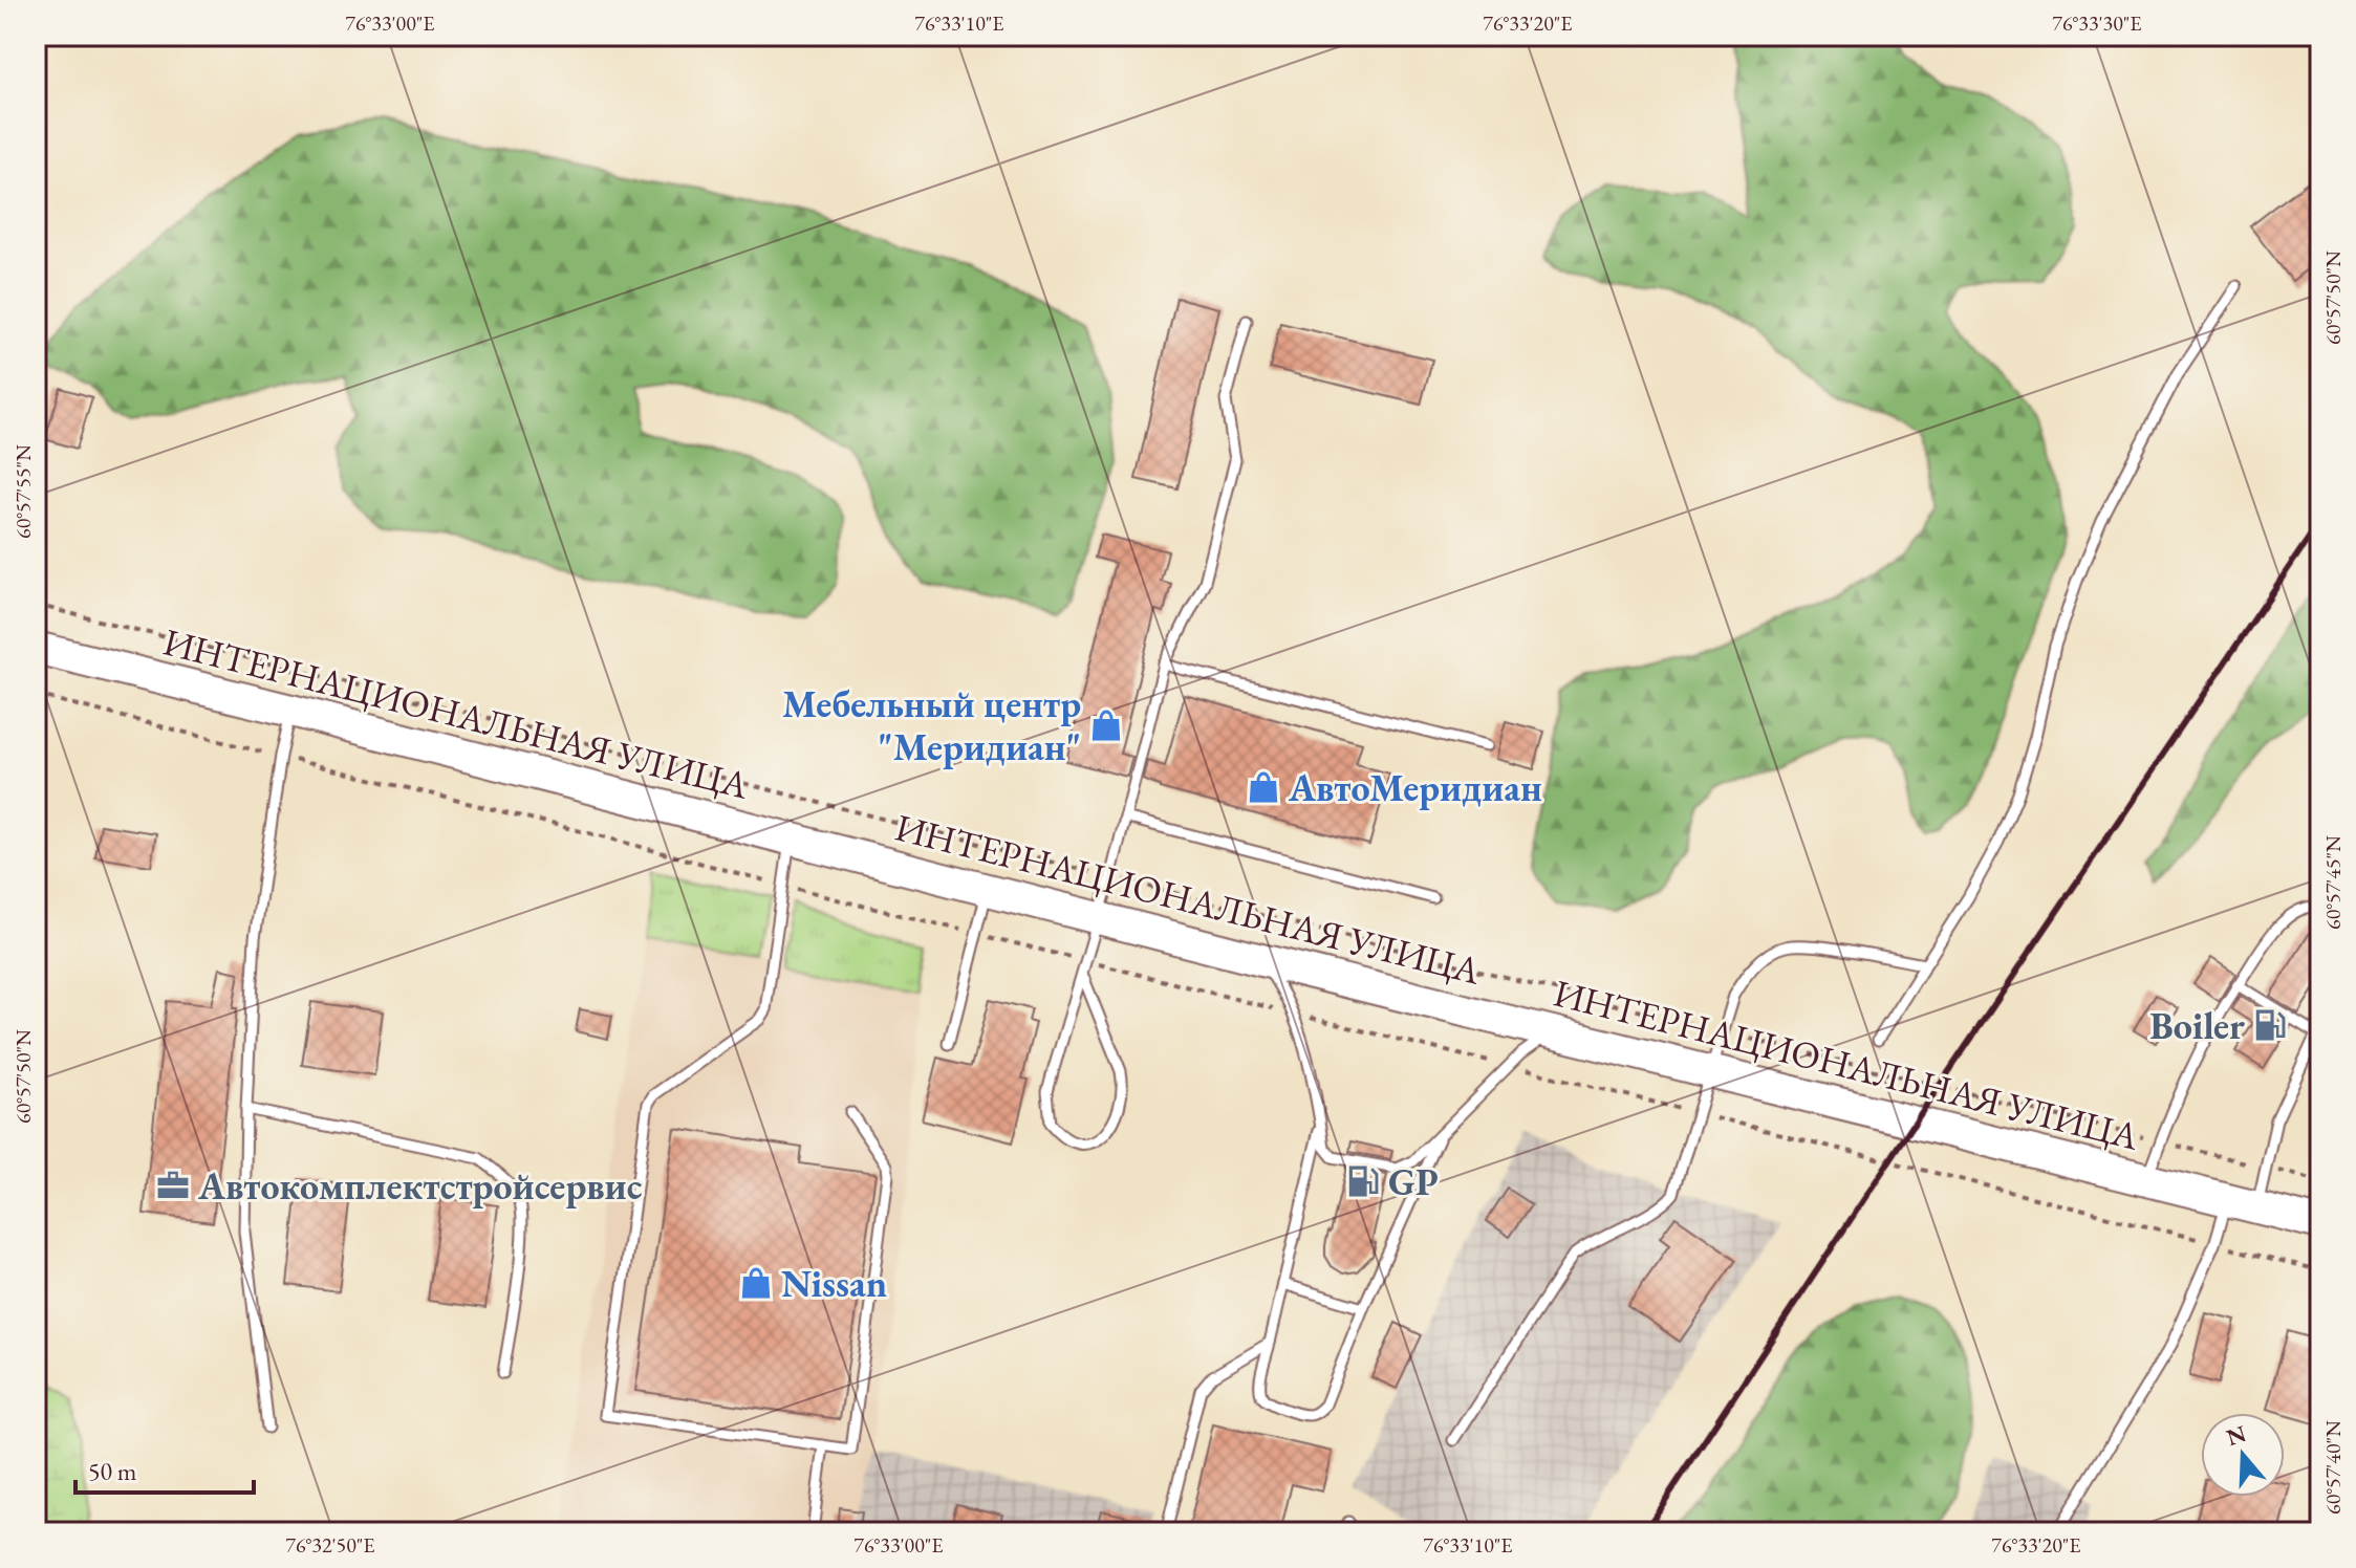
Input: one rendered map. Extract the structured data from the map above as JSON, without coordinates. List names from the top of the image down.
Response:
{
  "streets": {
    "main road": ["ИНТЕРНАЦИОНАЛЬНАЯ УЛИЦА"]
  },
  "places": {
    "shop": ["Мебельный центр \"Меридиан\"", "АвтоМеридиан", "Nissan"],
    "fuel station": ["Boiler", "GP"],
    "office": ["Автокомплектстройсервис"]
  },
  "scale_bar": "50 m",
  "north": "top",
  "coordinates": [
    "76°33'00\"E",
    "76°33'10\"E",
    "76°33'20\"E",
    "76°33'30\"E",
    "60°57'50\"N",
    "60°57'55\"N",
    "60°57'45\"N",
    "60°57'40\"N",
    "76°32'50\"E"
  ]
}
